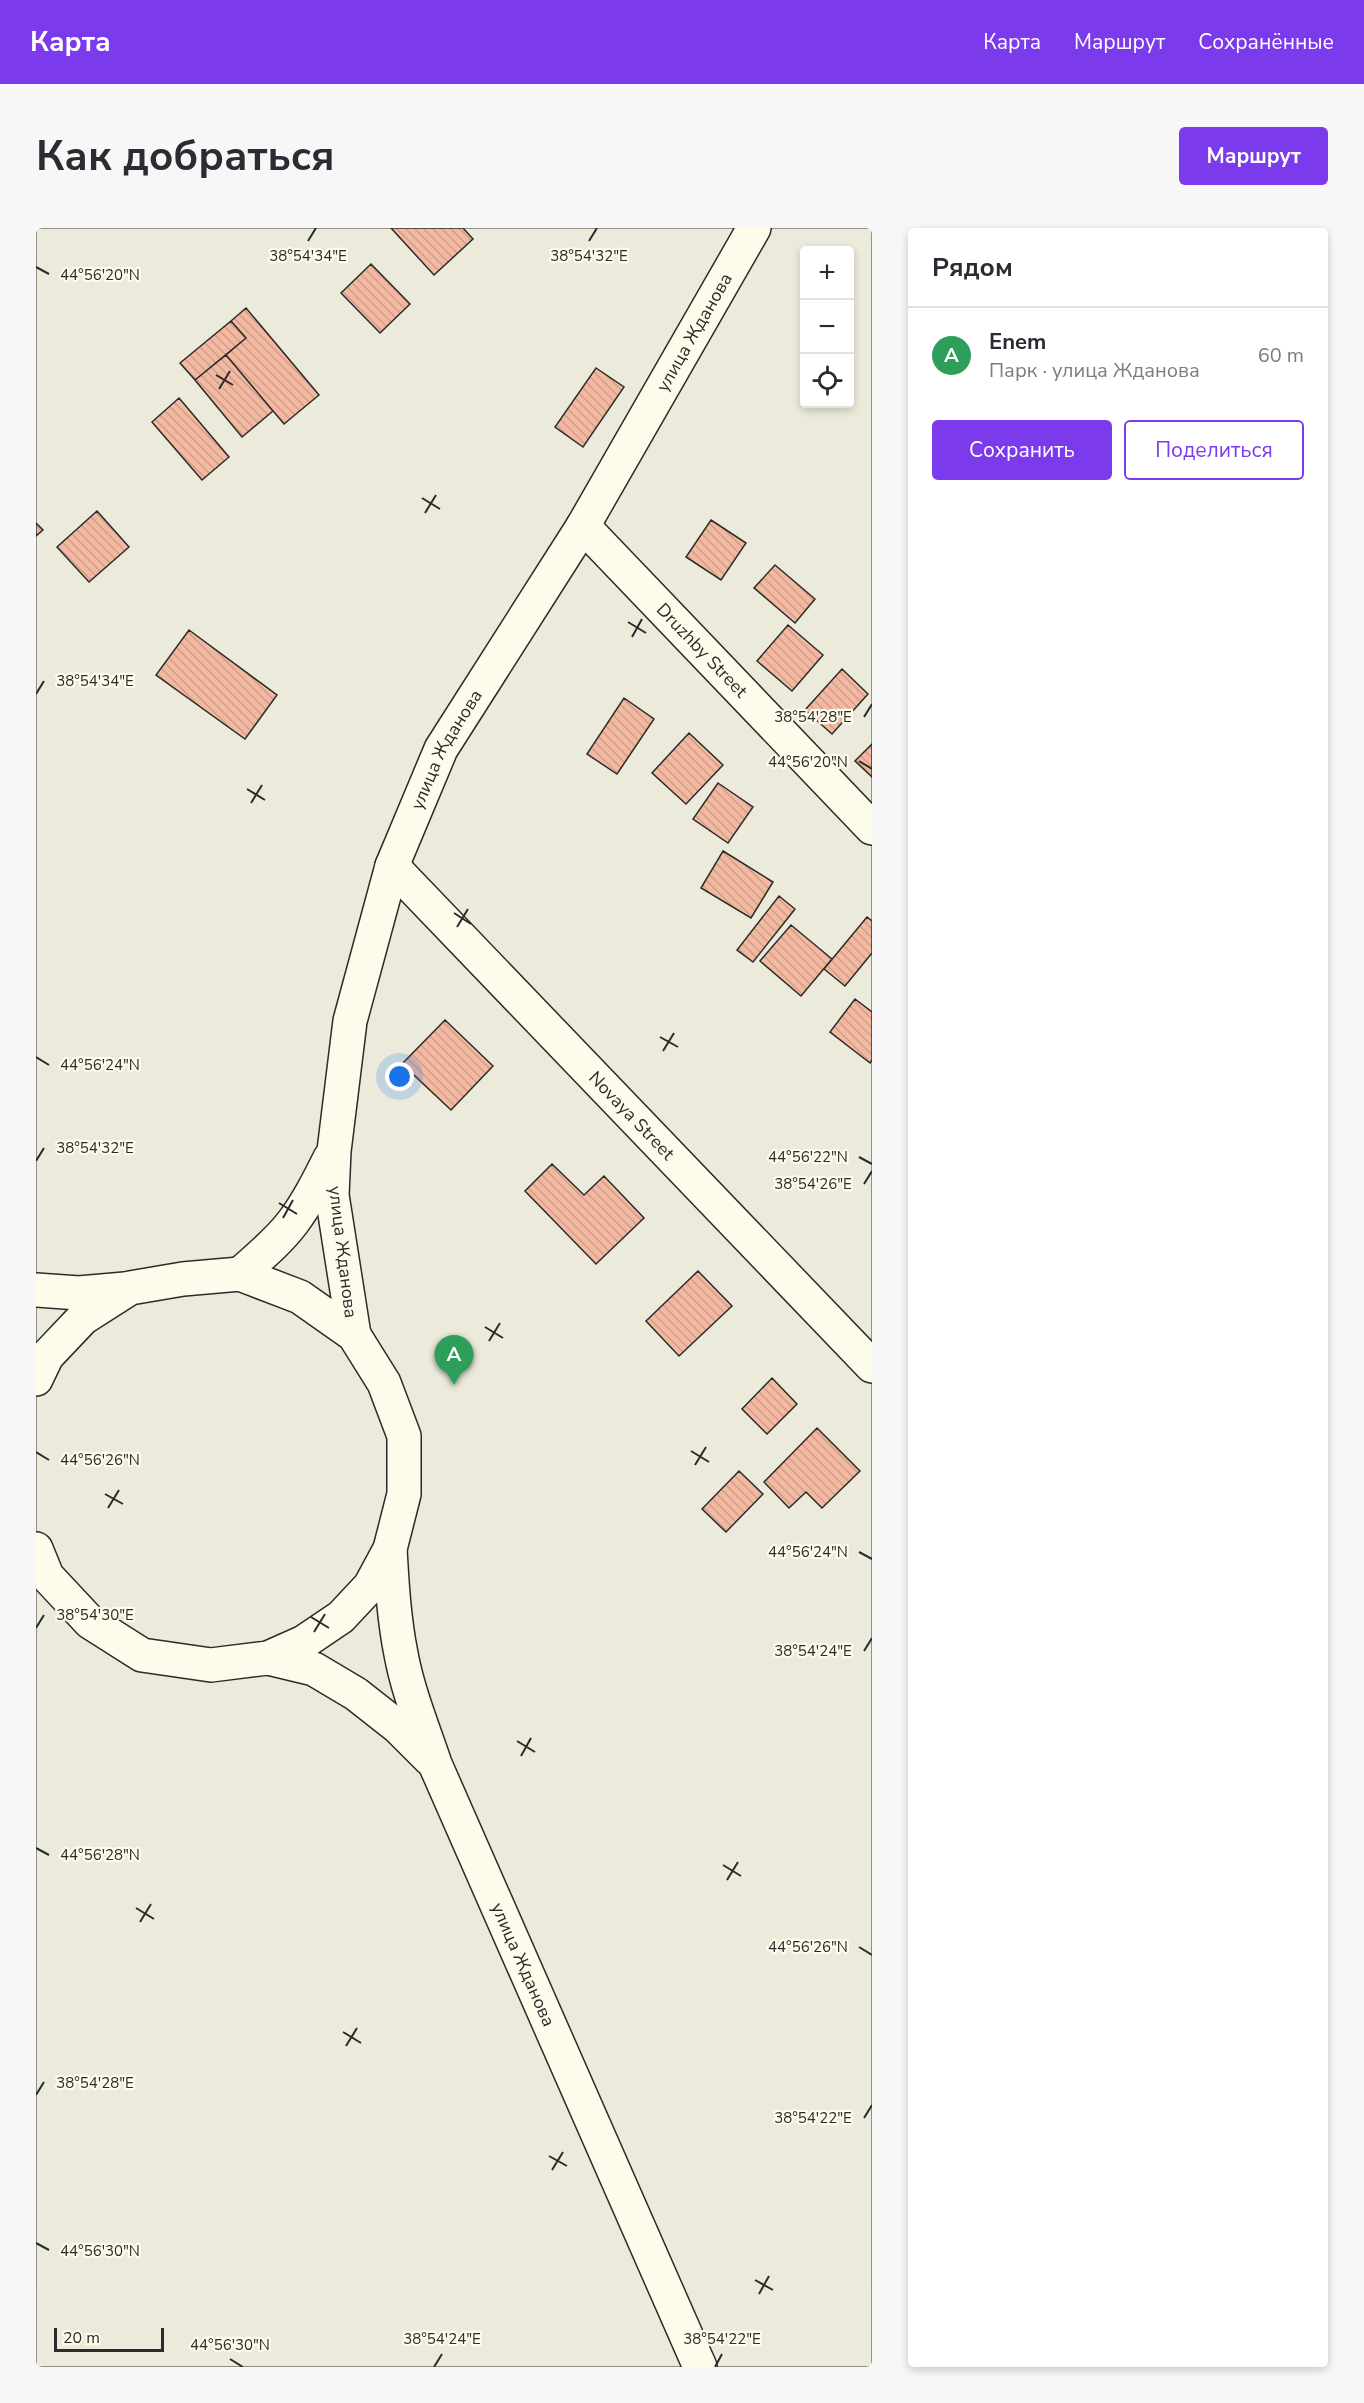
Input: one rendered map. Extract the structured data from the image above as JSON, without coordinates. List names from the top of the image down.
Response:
{
  "streets": {
    "street": ["улица Жданова", "Druzhby Street", "Novaya Street"]
  },
  "crossings": [
    ["улица Жданова", "Druzhby Street"],
    ["улица Жданова", "Novaya Street"]
  ],
  "scale_bar": "20 m",
  "page": {
    "header": "Карта",
    "nav": ["Карта", "Маршрут", "Сохранённые"],
    "buttons": [
      "Маршрут",
      ["Сохранить", "Поделиться"]
    ],
    "title": "Как добраться",
    "heading": "Рядом",
    "map_buttons": ["+", "−"],
    "list": [
      {
        "mark": "A",
        "name": "Enem",
        "note": "Парк · улица Жданова",
        "value": "60 m"
      }
    ],
    "pins": "A",
    "scale": "20 m"
  },
  "coordinates": [
    "38°54'34\"E",
    "38°54'32\"E",
    "44°56'20\"N",
    "38°54'28\"E",
    "44°56'24\"N",
    "44°56'22\"N",
    "38°54'26\"E",
    "44°56'26\"N",
    "38°54'30\"E",
    "38°54'24\"E",
    "44°56'28\"N",
    "38°54'22\"E",
    "44°56'30\"N"
  ]
}
